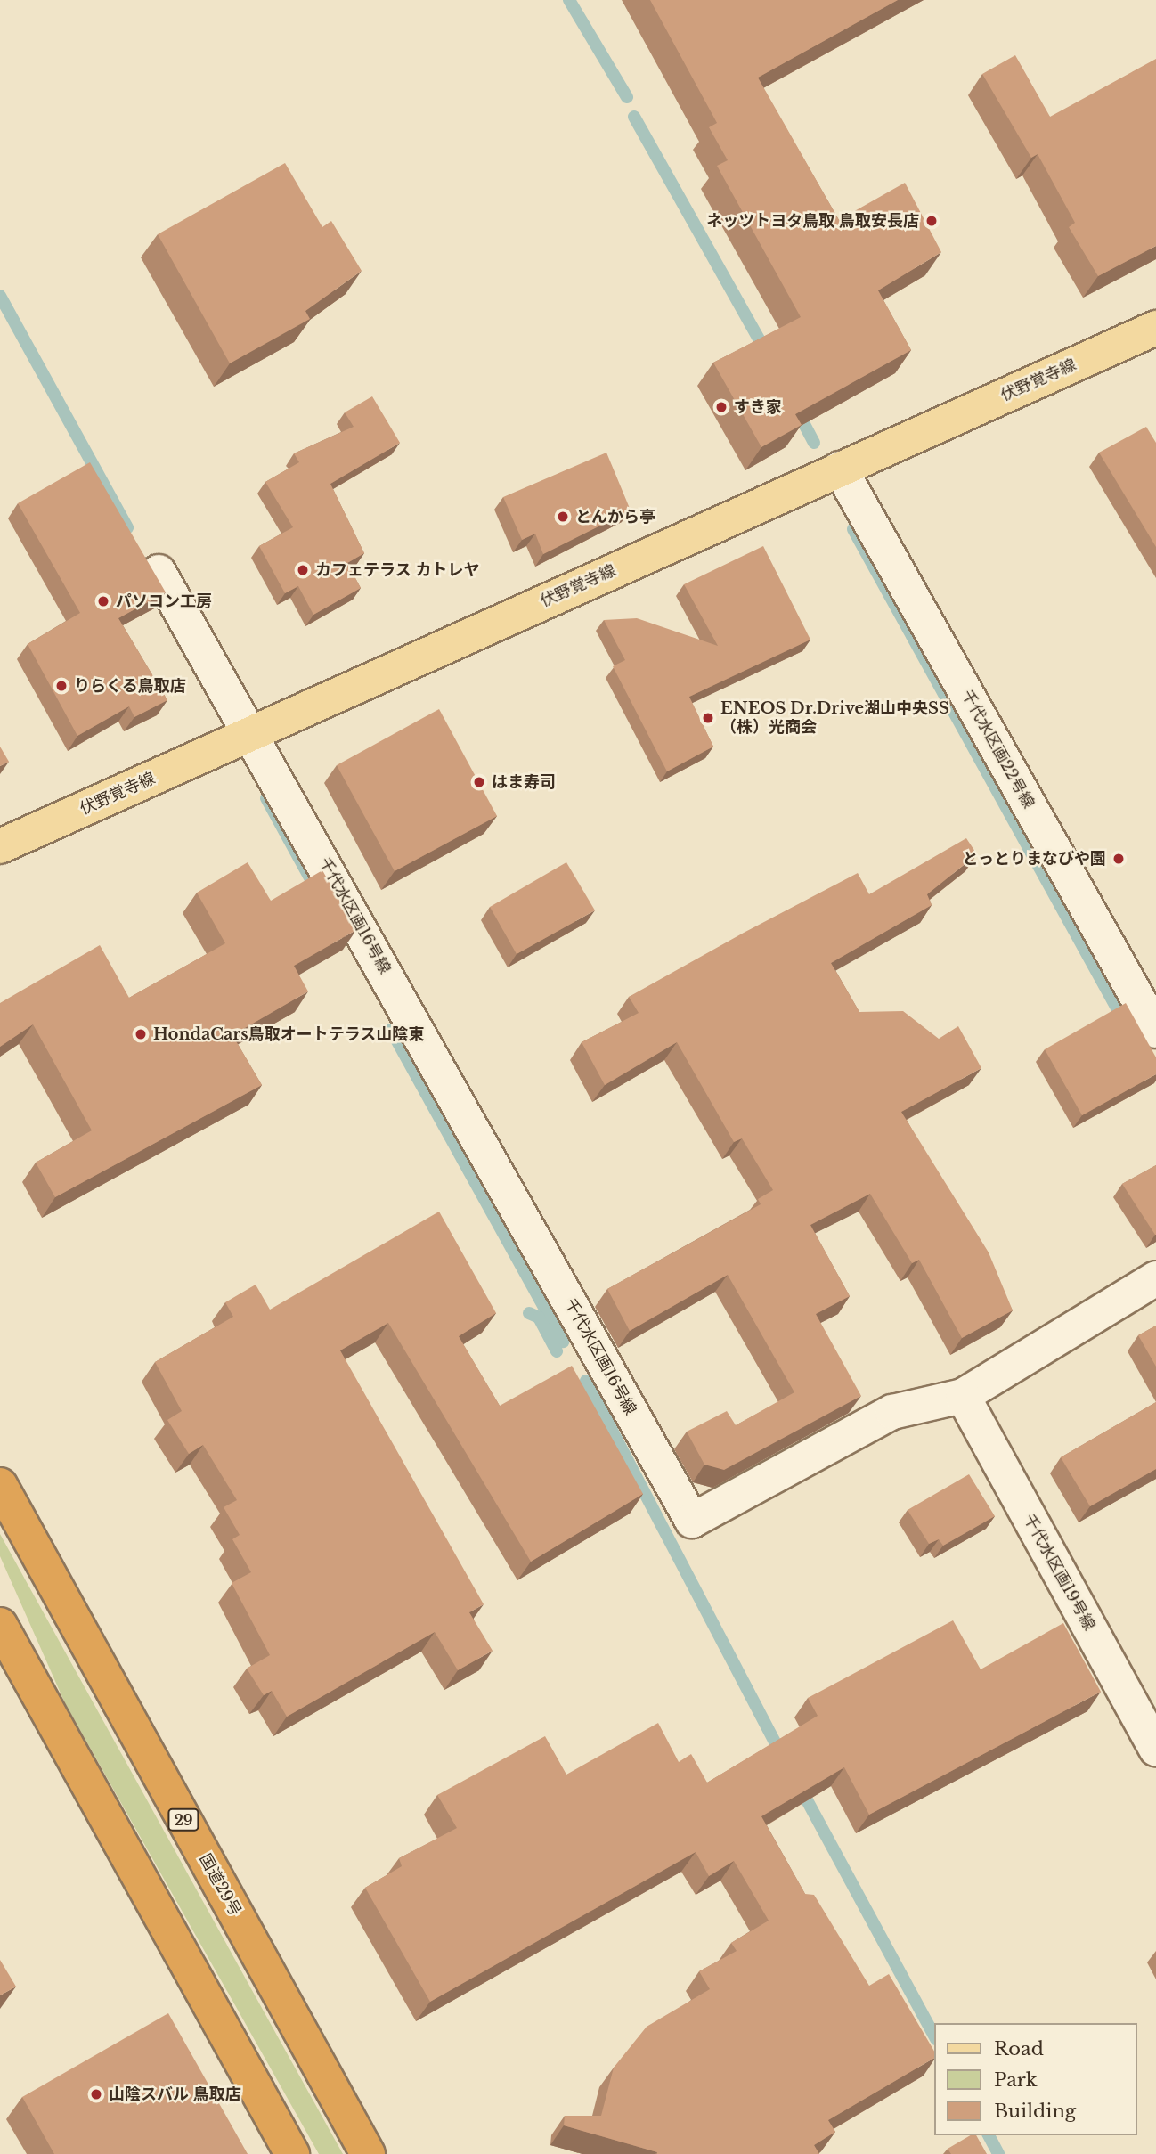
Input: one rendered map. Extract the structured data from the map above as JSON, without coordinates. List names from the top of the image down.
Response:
{
  "streets": {
    "highway": ["29", "国道29号"],
    "main road": ["伏野覚寺線"],
    "street": ["千代水区画22号線", "千代水区画16号線", "千代水区画19号線"]
  },
  "crossings": [
    ["伏野覚寺線", "千代水区画22号線"],
    ["伏野覚寺線", "千代水区画16号線"],
    ["千代水区画16号線", "千代水区画19号線"]
  ],
  "places": [
    "ネッツトヨタ鳥取 鳥取安長店",
    "すき家",
    "とんから亭",
    "カフェテラス カトレヤ",
    "パソコン工房",
    "りらくる鳥取店",
    "ENEOS Dr.Drive湖山中央SS （株）光商会",
    "はま寿司",
    "とっとりまなびや園",
    "HondaCars鳥取オートテラス山陰東",
    "山陰スバル 鳥取店"
  ],
  "legend": ["Road", "Park", "Building"]
}
